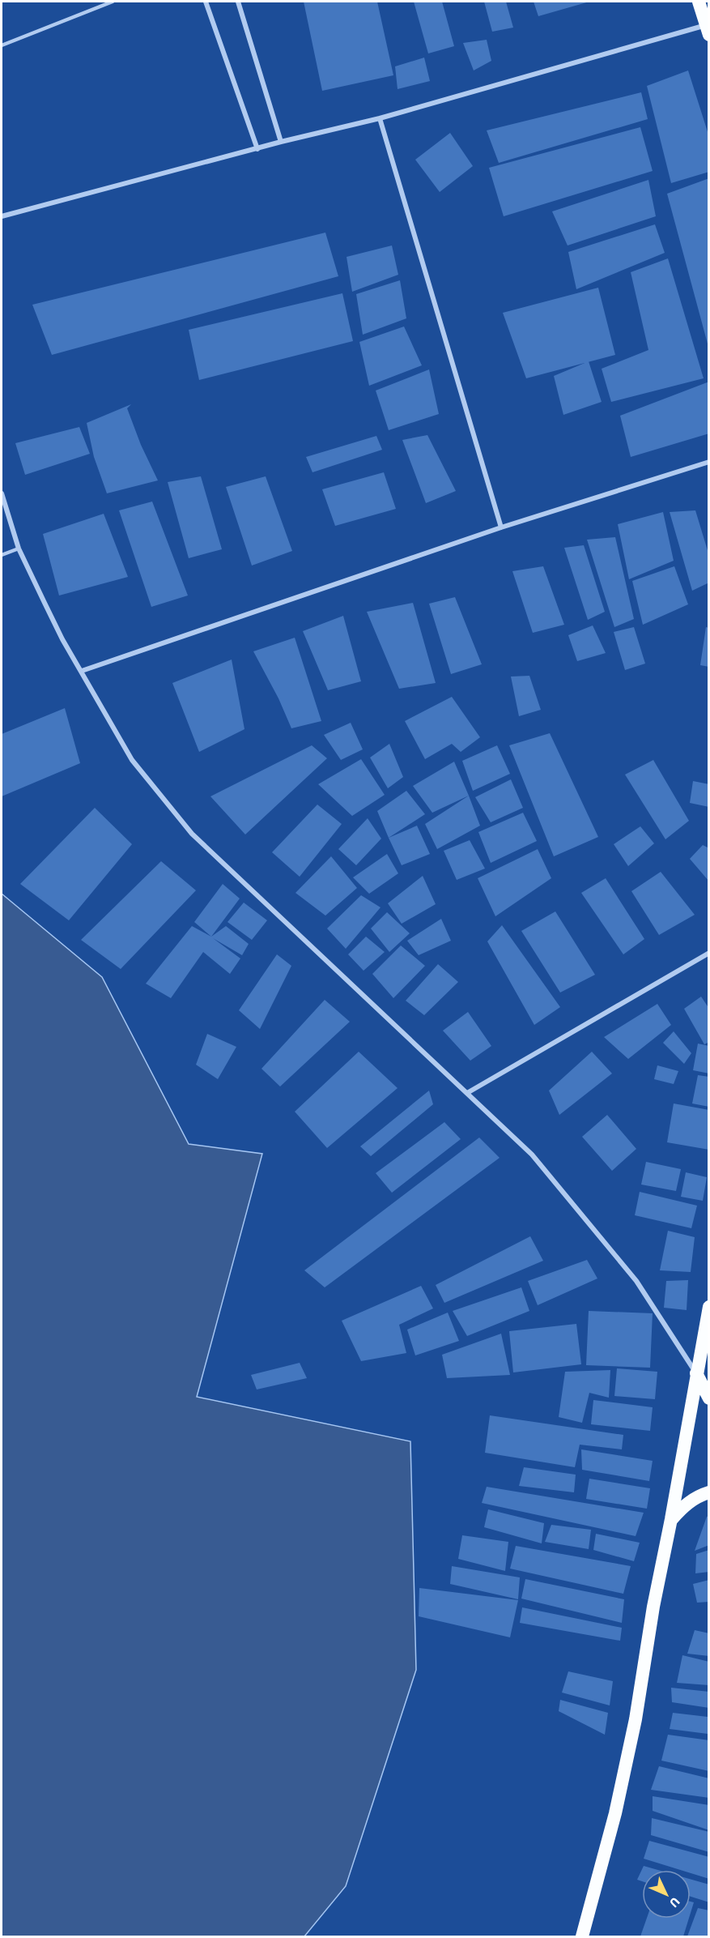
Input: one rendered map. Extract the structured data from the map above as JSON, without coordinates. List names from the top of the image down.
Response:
{
  "north": "bottom right"
}
